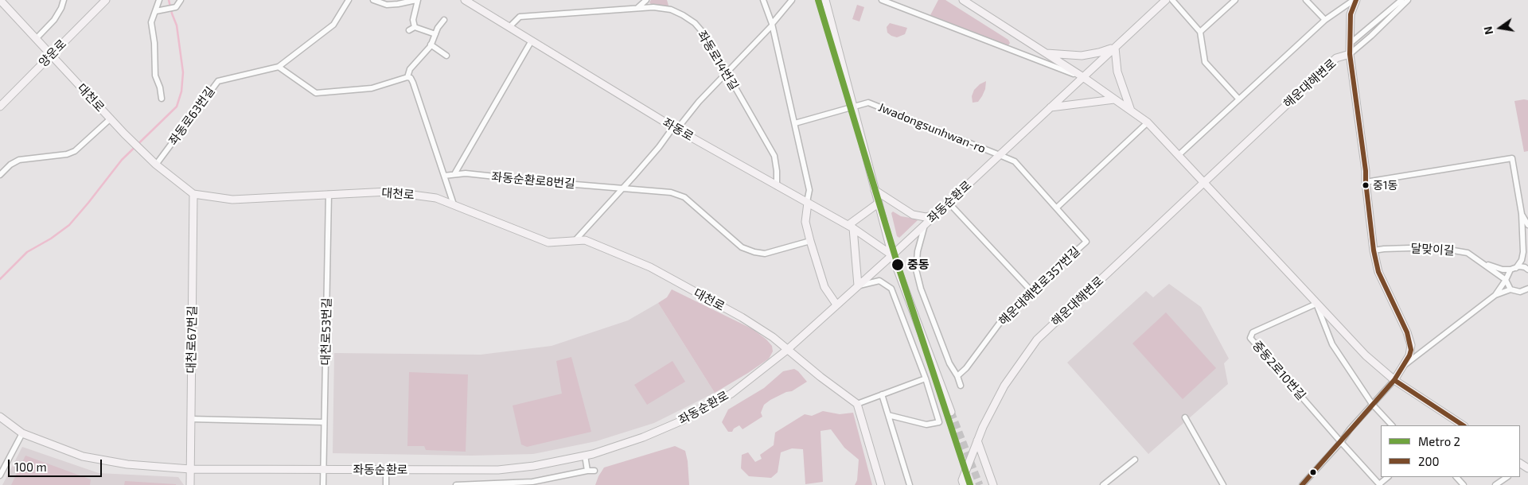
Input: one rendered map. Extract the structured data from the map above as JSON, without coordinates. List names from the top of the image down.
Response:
{
  "streets": {
    "street": [
      "양운로",
      "좌동로14번길",
      "해운대해변로",
      "대천로",
      "좌동로63번길",
      "Jwadongsunhwan-ro",
      "좌동로",
      "좌동순환로8번길",
      "좌동순환로",
      "달맞이길",
      "해운대해변로357번길",
      "대천로53번길",
      "대천로67번길",
      "중동2로10번길"
    ]
  },
  "crossings": [
    ["양운로", "대천로"],
    ["좌동로14번길", "좌동로"],
    ["대천로", "좌동로63번길"],
    ["대천로", "좌동순환로"],
    ["대천로", "대천로53번길"],
    ["대천로", "대천로67번길"],
    ["Jwadongsunhwan-ro", "좌동순환로"],
    ["좌동로", "좌동순환로"],
    ["좌동순환로", "대천로53번길"],
    ["좌동순환로", "대천로67번길"]
  ],
  "places": ["중1동", "중동"],
  "lines": ["metro line 2", "transit line 200"],
  "legend": ["Metro 2", "200"],
  "scale_bar": "100 m",
  "north": "left"
}
